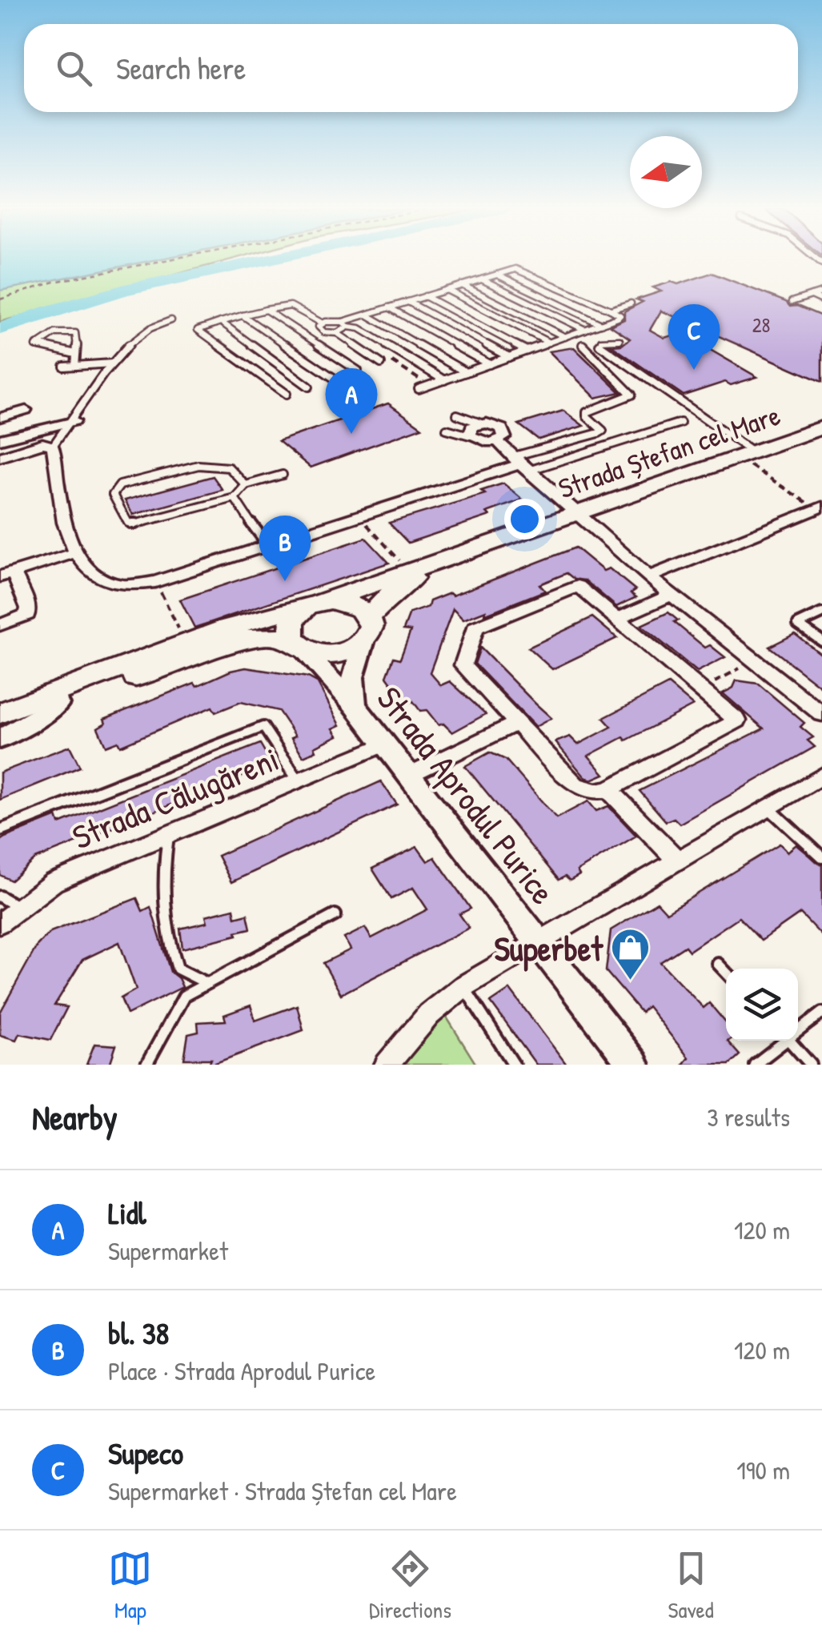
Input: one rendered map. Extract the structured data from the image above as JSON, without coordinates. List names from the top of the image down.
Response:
{
  "streets": {
    "main road": ["Strada Ștefan cel Mare"],
    "street": ["Strada Aprodul Purice", "Strada Călugăreni"]
  },
  "crossings": [
    ["Strada Aprodul Purice", "Strada Călugăreni"]
  ],
  "places": {
    "shop": ["Superbet"]
  },
  "house_numbers": ["28"],
  "north": "left",
  "page": {
    "search": "Search here",
    "pins": ["C", "A", "B"],
    "heading": ["Nearby", "3 results"],
    "list": [
      {
        "mark": "A",
        "name": "Lidl",
        "note": "Supermarket",
        "value": "120 m"
      },
      {
        "mark": "B",
        "name": "bl. 38",
        "note": "Place · Strada Aprodul Purice",
        "value": "120 m"
      },
      {
        "mark": "C",
        "name": "Supeco",
        "note": "Supermarket · Strada Ștefan cel Mare",
        "value": "190 m"
      }
    ],
    "nav": ["Map", "Directions", "Saved"]
  }
}
